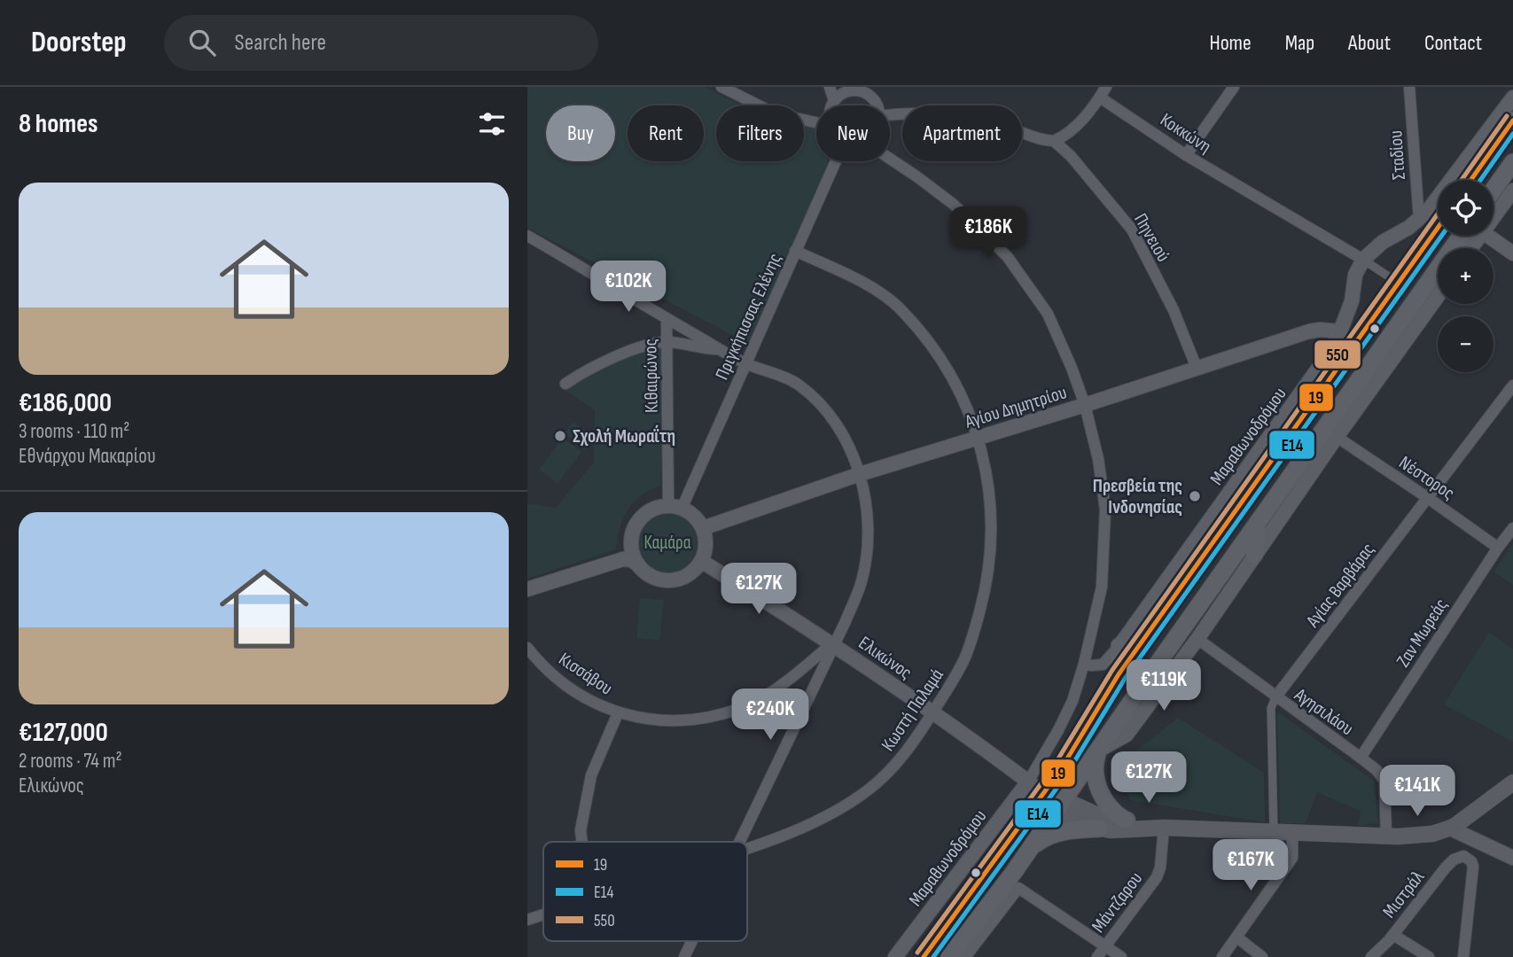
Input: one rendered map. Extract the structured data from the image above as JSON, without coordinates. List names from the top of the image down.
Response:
{
  "streets": {
    "street": [
      "Κοκκώνη",
      "Σταδίου",
      "Πηνειού",
      "Πριγκήπισσας Ελένης",
      "Κιθαιρώνος",
      "Αγίου Δημητρίου",
      "Μαραθωνοδρόμου",
      "Νέστορος",
      "Αγίας Βαρβάρας",
      "Ζαν Μωρεάς",
      "Ελικώνος",
      "Κισσάβου",
      "Κωστή Παλαμά",
      "Αγησιλάου",
      "Μιστράλ",
      "Μάντζαρου"
    ]
  },
  "crossings": [
    ["Κοκκώνη", "Μαραθωνοδρόμου"],
    ["Πηνειού", "Αγίου Δημητρίου"],
    ["Πριγκήπισσας Ελένης", "Κιθαιρώνος"],
    ["Πριγκήπισσας Ελένης", "Αγίου Δημητρίου"],
    ["Πριγκήπισσας Ελένης", "Ελικώνος"],
    ["Πριγκήπισσας Ελένης", "Κωστή Παλαμά"],
    ["Κιθαιρώνος", "Αγίου Δημητρίου"],
    ["Κιθαιρώνος", "Ελικώνος"],
    ["Αγίου Δημητρίου", "Μαραθωνοδρόμου"],
    ["Αγίου Δημητρίου", "Ελικώνος"],
    ["Αγίου Δημητρίου", "Κωστή Παλαμά"],
    ["Μαραθωνοδρόμου", "Ελικώνος"],
    ["Νέστορος", "Αγίας Βαρβάρας"],
    ["Νέστορος", "Ζαν Μωρεάς"],
    ["Αγίας Βαρβάρας", "Αγησιλάου"],
    ["Ζαν Μωρεάς", "Αγησιλάου"],
    ["Ελικώνος", "Κισσάβου"],
    ["Ελικώνος", "Κωστή Παλαμά"]
  ],
  "parks": ["Καμάρα"],
  "places": ["Σχολή Μωραΐτη", "Πρεσβεία της Ινδονησίας"],
  "lines": ["transit line 550", "transit line 19", "transit line Ε14"],
  "legend": ["19", "Ε14", "550"],
  "page": {
    "header": "Doorstep",
    "search": "Search here",
    "nav": [
      "Home",
      "Map",
      "About",
      "Contact"
    ],
    "heading": "8 homes",
    "chip": [
      "Buy",
      "Rent",
      "Filters",
      "New",
      "Apartment"
    ],
    "list": [
      {
        "name": "€186,000",
        "note": "3 rooms · 110 m² · Εθνάρχου Μακαρίου"
      },
      {
        "name": "€127,000",
        "note": "2 rooms · 74 m² · Ελικώνος"
      }
    ],
    "map_buttons": ["+", "−"],
    "price": [
      "€186K",
      "€102K",
      "€127K",
      "€119K",
      "€240K",
      "€127K",
      "€141K",
      "€167K"
    ]
  }
}
